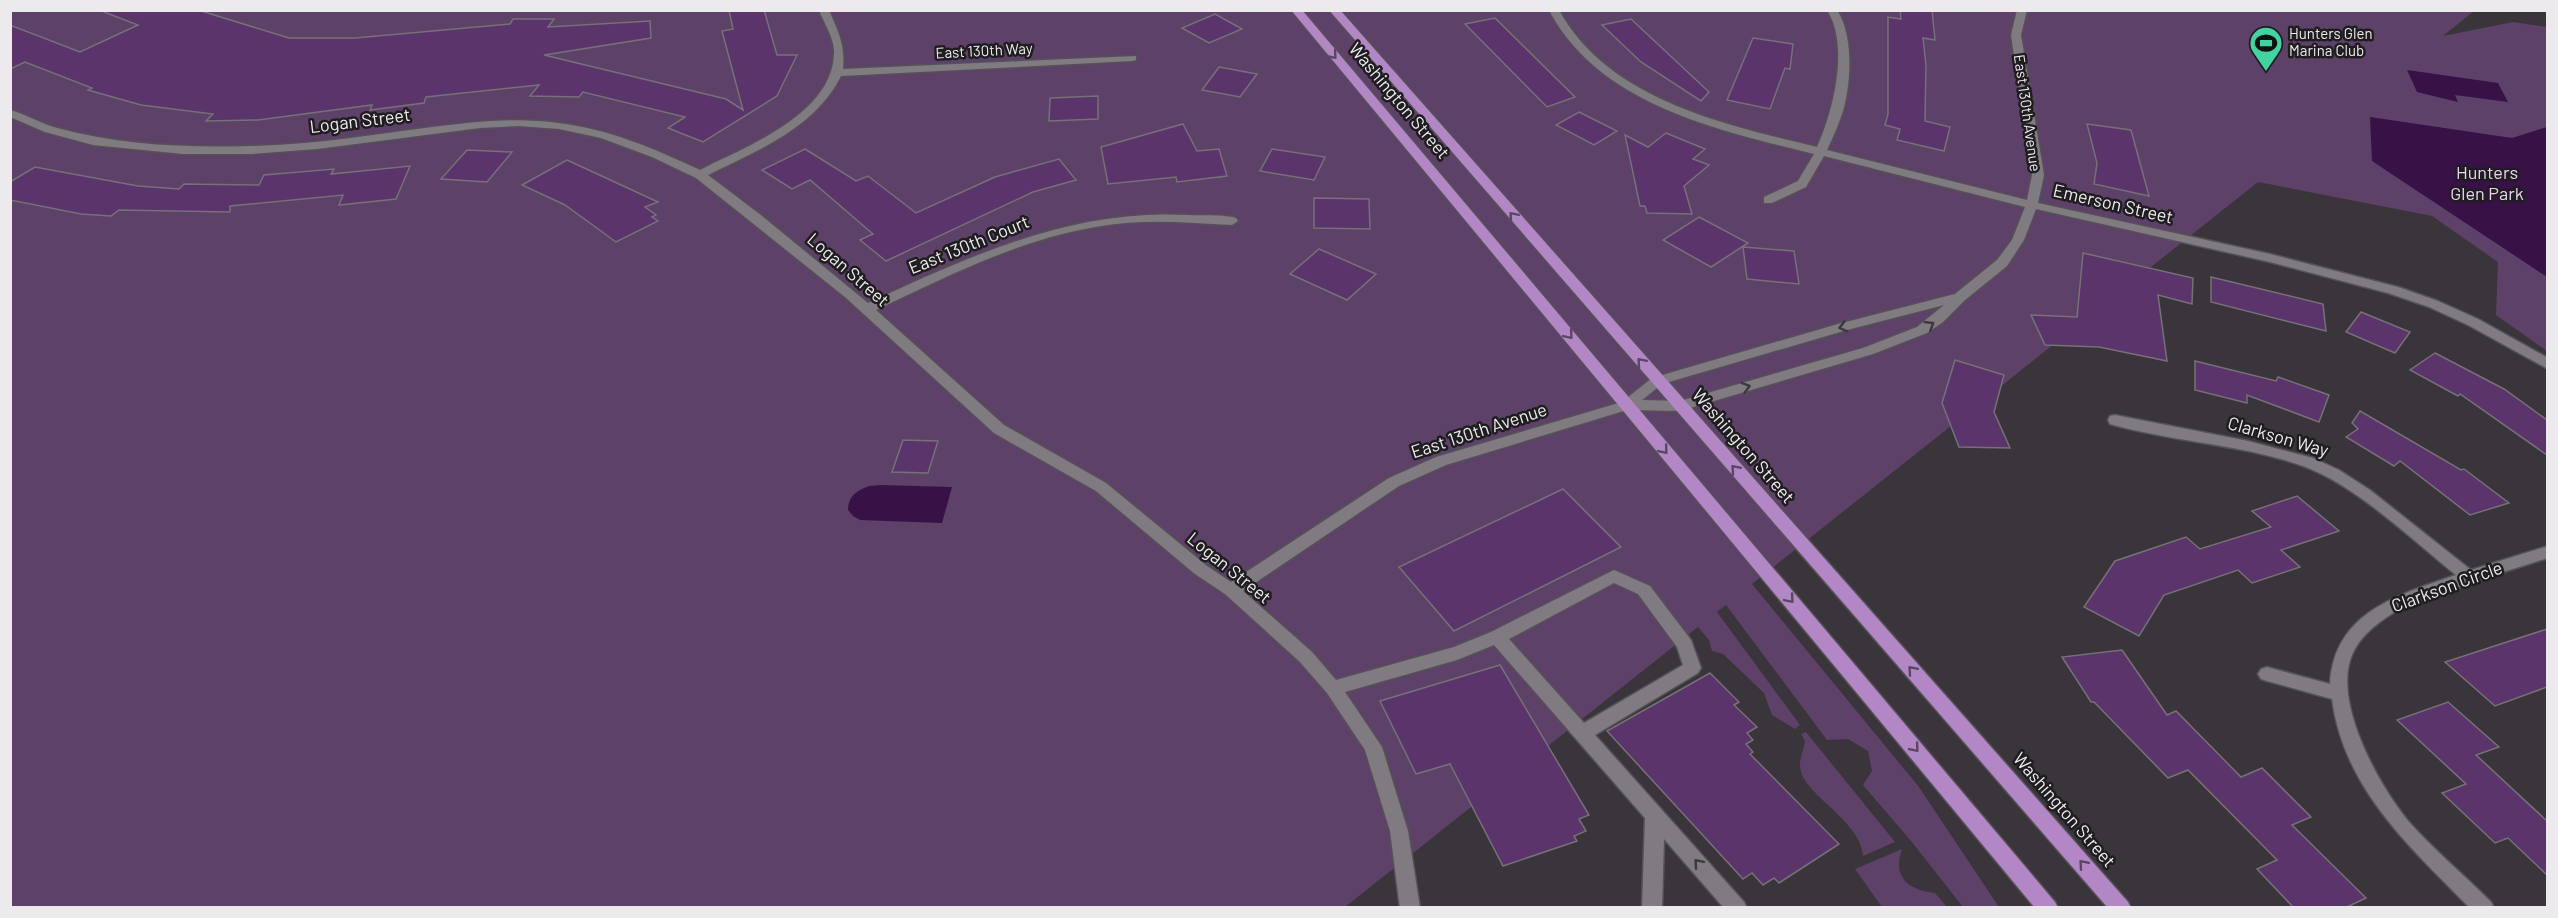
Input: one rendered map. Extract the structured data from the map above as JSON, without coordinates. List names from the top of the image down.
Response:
{
  "streets": {
    "main road": ["Washington Street"],
    "street": [
      "East 130th Way",
      "East 130th Avenue",
      "Logan Street",
      "Emerson Street",
      "East 130th Court",
      "Clarkson Way",
      "Clarkson Circle"
    ]
  },
  "crossings": [
    ["Washington Street", "East 130th Avenue"],
    ["East 130th Avenue", "Logan Street"],
    ["East 130th Avenue", "Emerson Street"],
    ["Logan Street", "East 130th Court"],
    ["Clarkson Way", "Clarkson Circle"]
  ],
  "parks": ["Hunters Glen Park"],
  "places": {
    "sports": ["Hunters Glen Marina Club"]
  }
}
